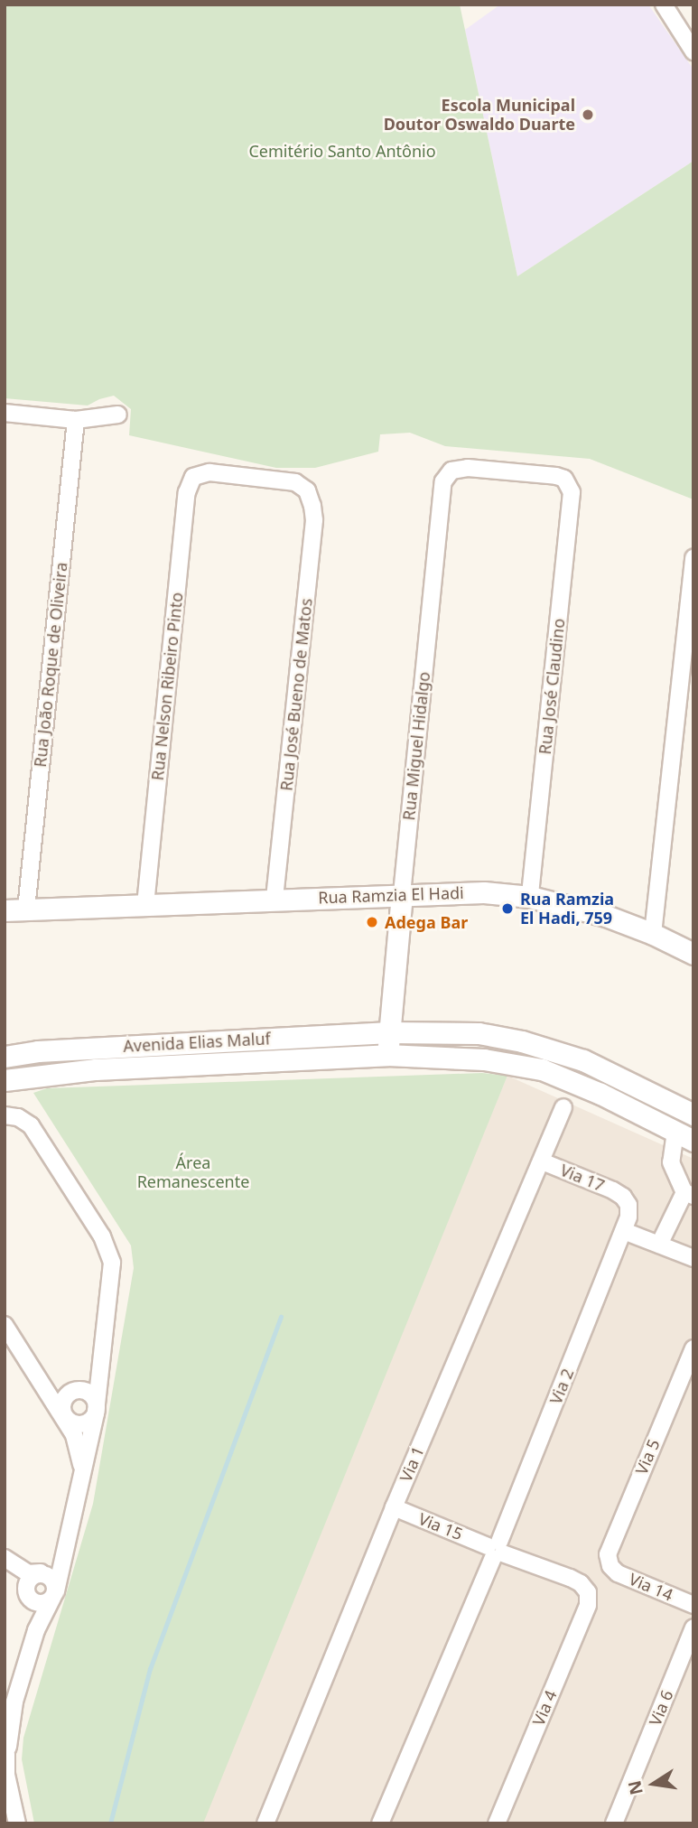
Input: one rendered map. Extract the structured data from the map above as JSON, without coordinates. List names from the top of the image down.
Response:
{
  "streets": {
    "street": [
      "Rua João Roque de Oliveira",
      "Rua Nelson Ribeiro Pinto",
      "Rua José Claudino",
      "Rua José Bueno de Matos",
      "Rua Miguel Hidalgo",
      "Rua Ramzia El Hadi",
      "Avenida Elias Maluf",
      "Via 17",
      "Via 2",
      "Via 5",
      "Via 1",
      "Via 15",
      "Via 14",
      "Via 4",
      "Via 6"
    ]
  },
  "crossings": [
    ["Rua João Roque de Oliveira", "Rua Ramzia El Hadi"],
    ["Rua Nelson Ribeiro Pinto", "Rua José Bueno de Matos"],
    ["Rua Nelson Ribeiro Pinto", "Rua Ramzia El Hadi"],
    ["Rua José Claudino", "Rua Miguel Hidalgo"],
    ["Rua José Claudino", "Rua Ramzia El Hadi"],
    ["Rua José Bueno de Matos", "Rua Ramzia El Hadi"],
    ["Rua Miguel Hidalgo", "Rua Ramzia El Hadi"],
    ["Rua Miguel Hidalgo", "Avenida Elias Maluf"],
    ["Via 17", "Via 2"],
    ["Via 17", "Via 1"],
    ["Via 2", "Via 15"],
    ["Via 5", "Via 14"],
    ["Via 1", "Via 15"],
    ["Via 15", "Via 4"]
  ],
  "parks": ["Cemitério Santo Antônio", "Área Remanescente"],
  "places": ["Escola Municipal Doutor Oswaldo Duarte", "Rua Ramzia El Hadi, 759", "Adega Bar"],
  "north": "left"
}
